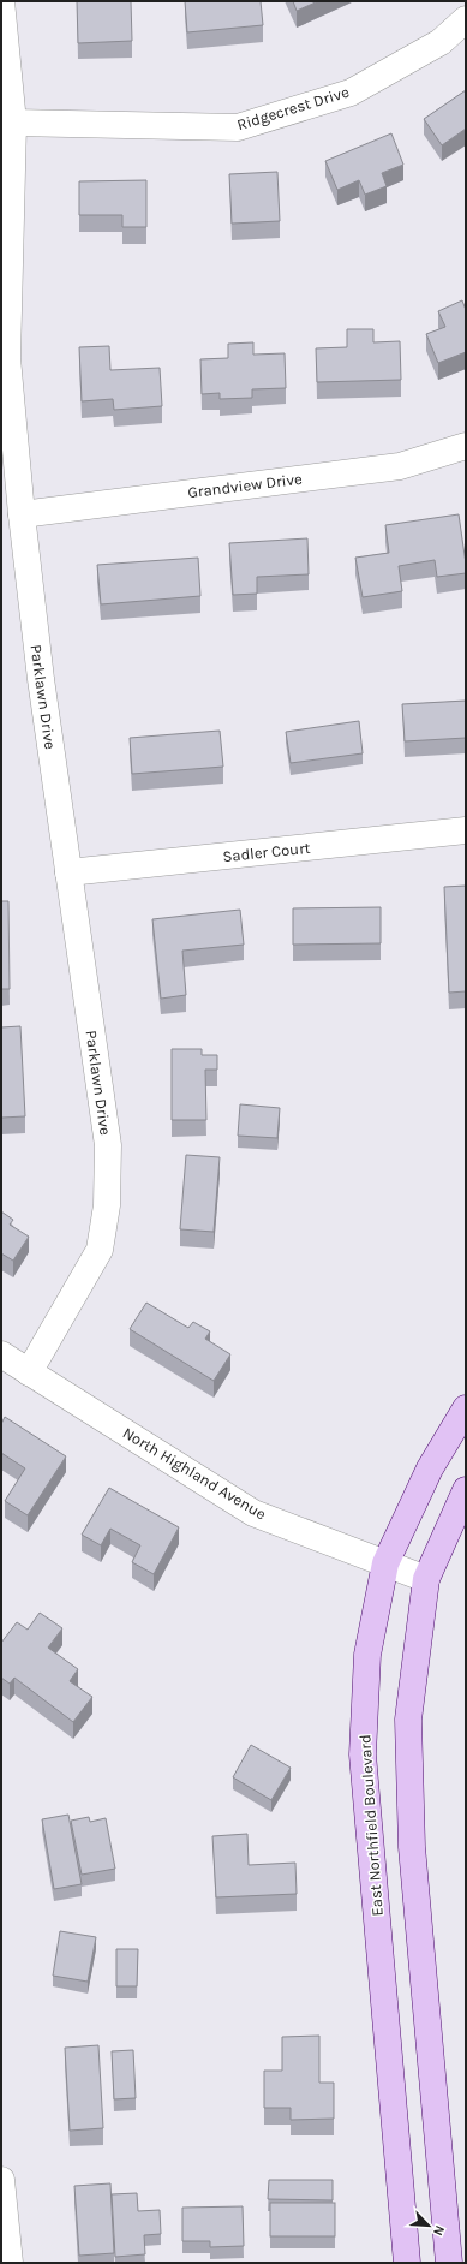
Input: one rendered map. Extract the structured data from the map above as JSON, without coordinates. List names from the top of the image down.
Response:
{
  "streets": {
    "main road": ["East Northfield Boulevard"],
    "street": [
      "Ridgecrest Drive",
      "Grandview Drive",
      "Parklawn Drive",
      "Sadler Court",
      "North Highland Avenue"
    ]
  },
  "crossings": [
    ["Ridgecrest Drive", "Parklawn Drive"],
    ["Grandview Drive", "Parklawn Drive"],
    ["Parklawn Drive", "Sadler Court"],
    ["Parklawn Drive", "North Highland Avenue"],
    ["North Highland Avenue", "East Northfield Boulevard"]
  ],
  "north": "bottom right"
}
